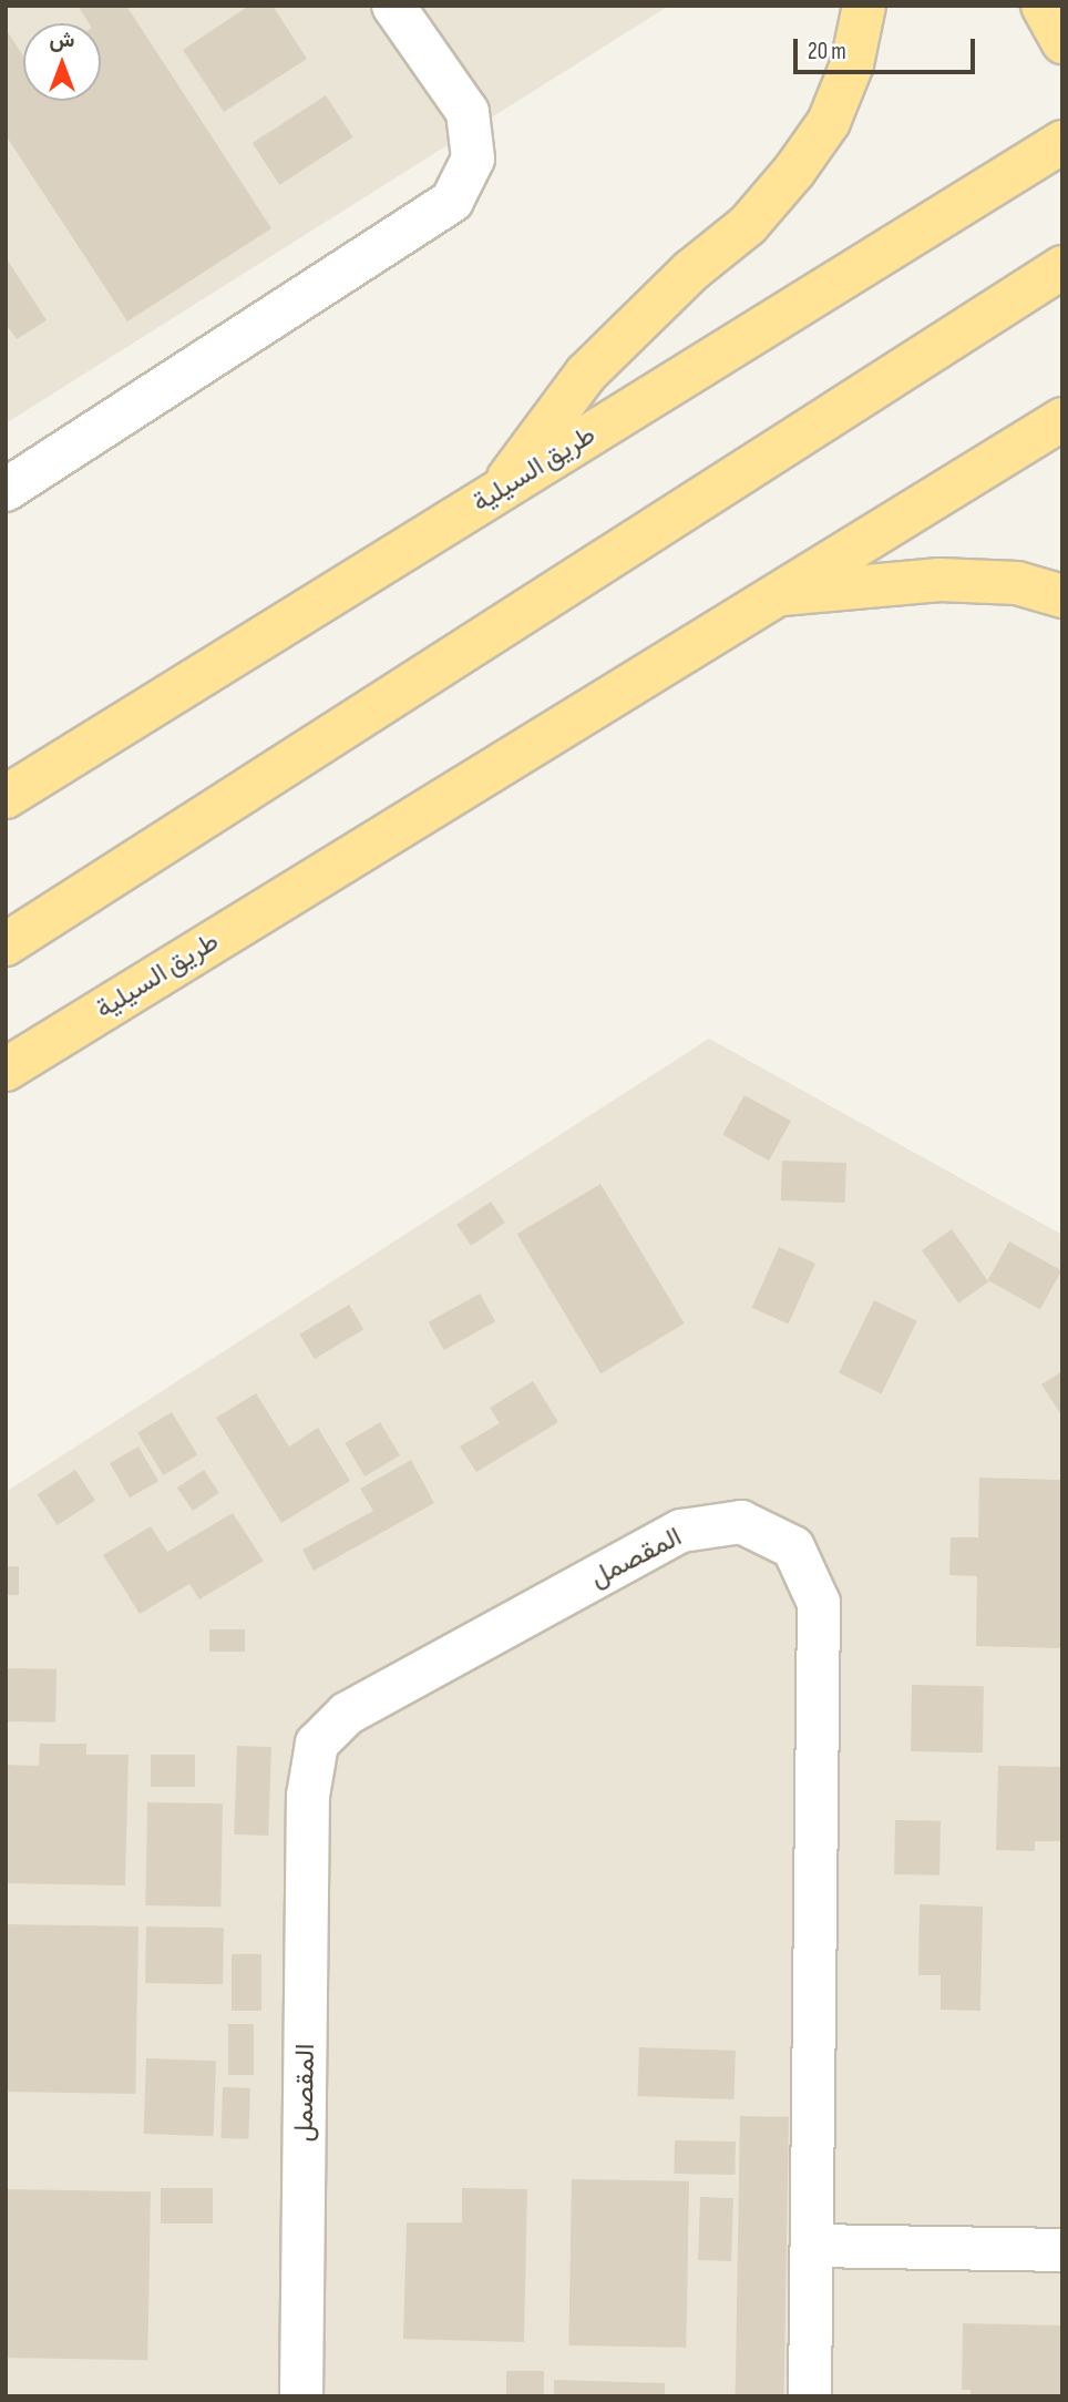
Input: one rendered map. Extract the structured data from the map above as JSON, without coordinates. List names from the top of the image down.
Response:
{
  "streets": {
    "main road": ["طريق السيلية"],
    "street": ["المقصمل"]
  },
  "scale_bar": "20 m",
  "north": "top"
}
